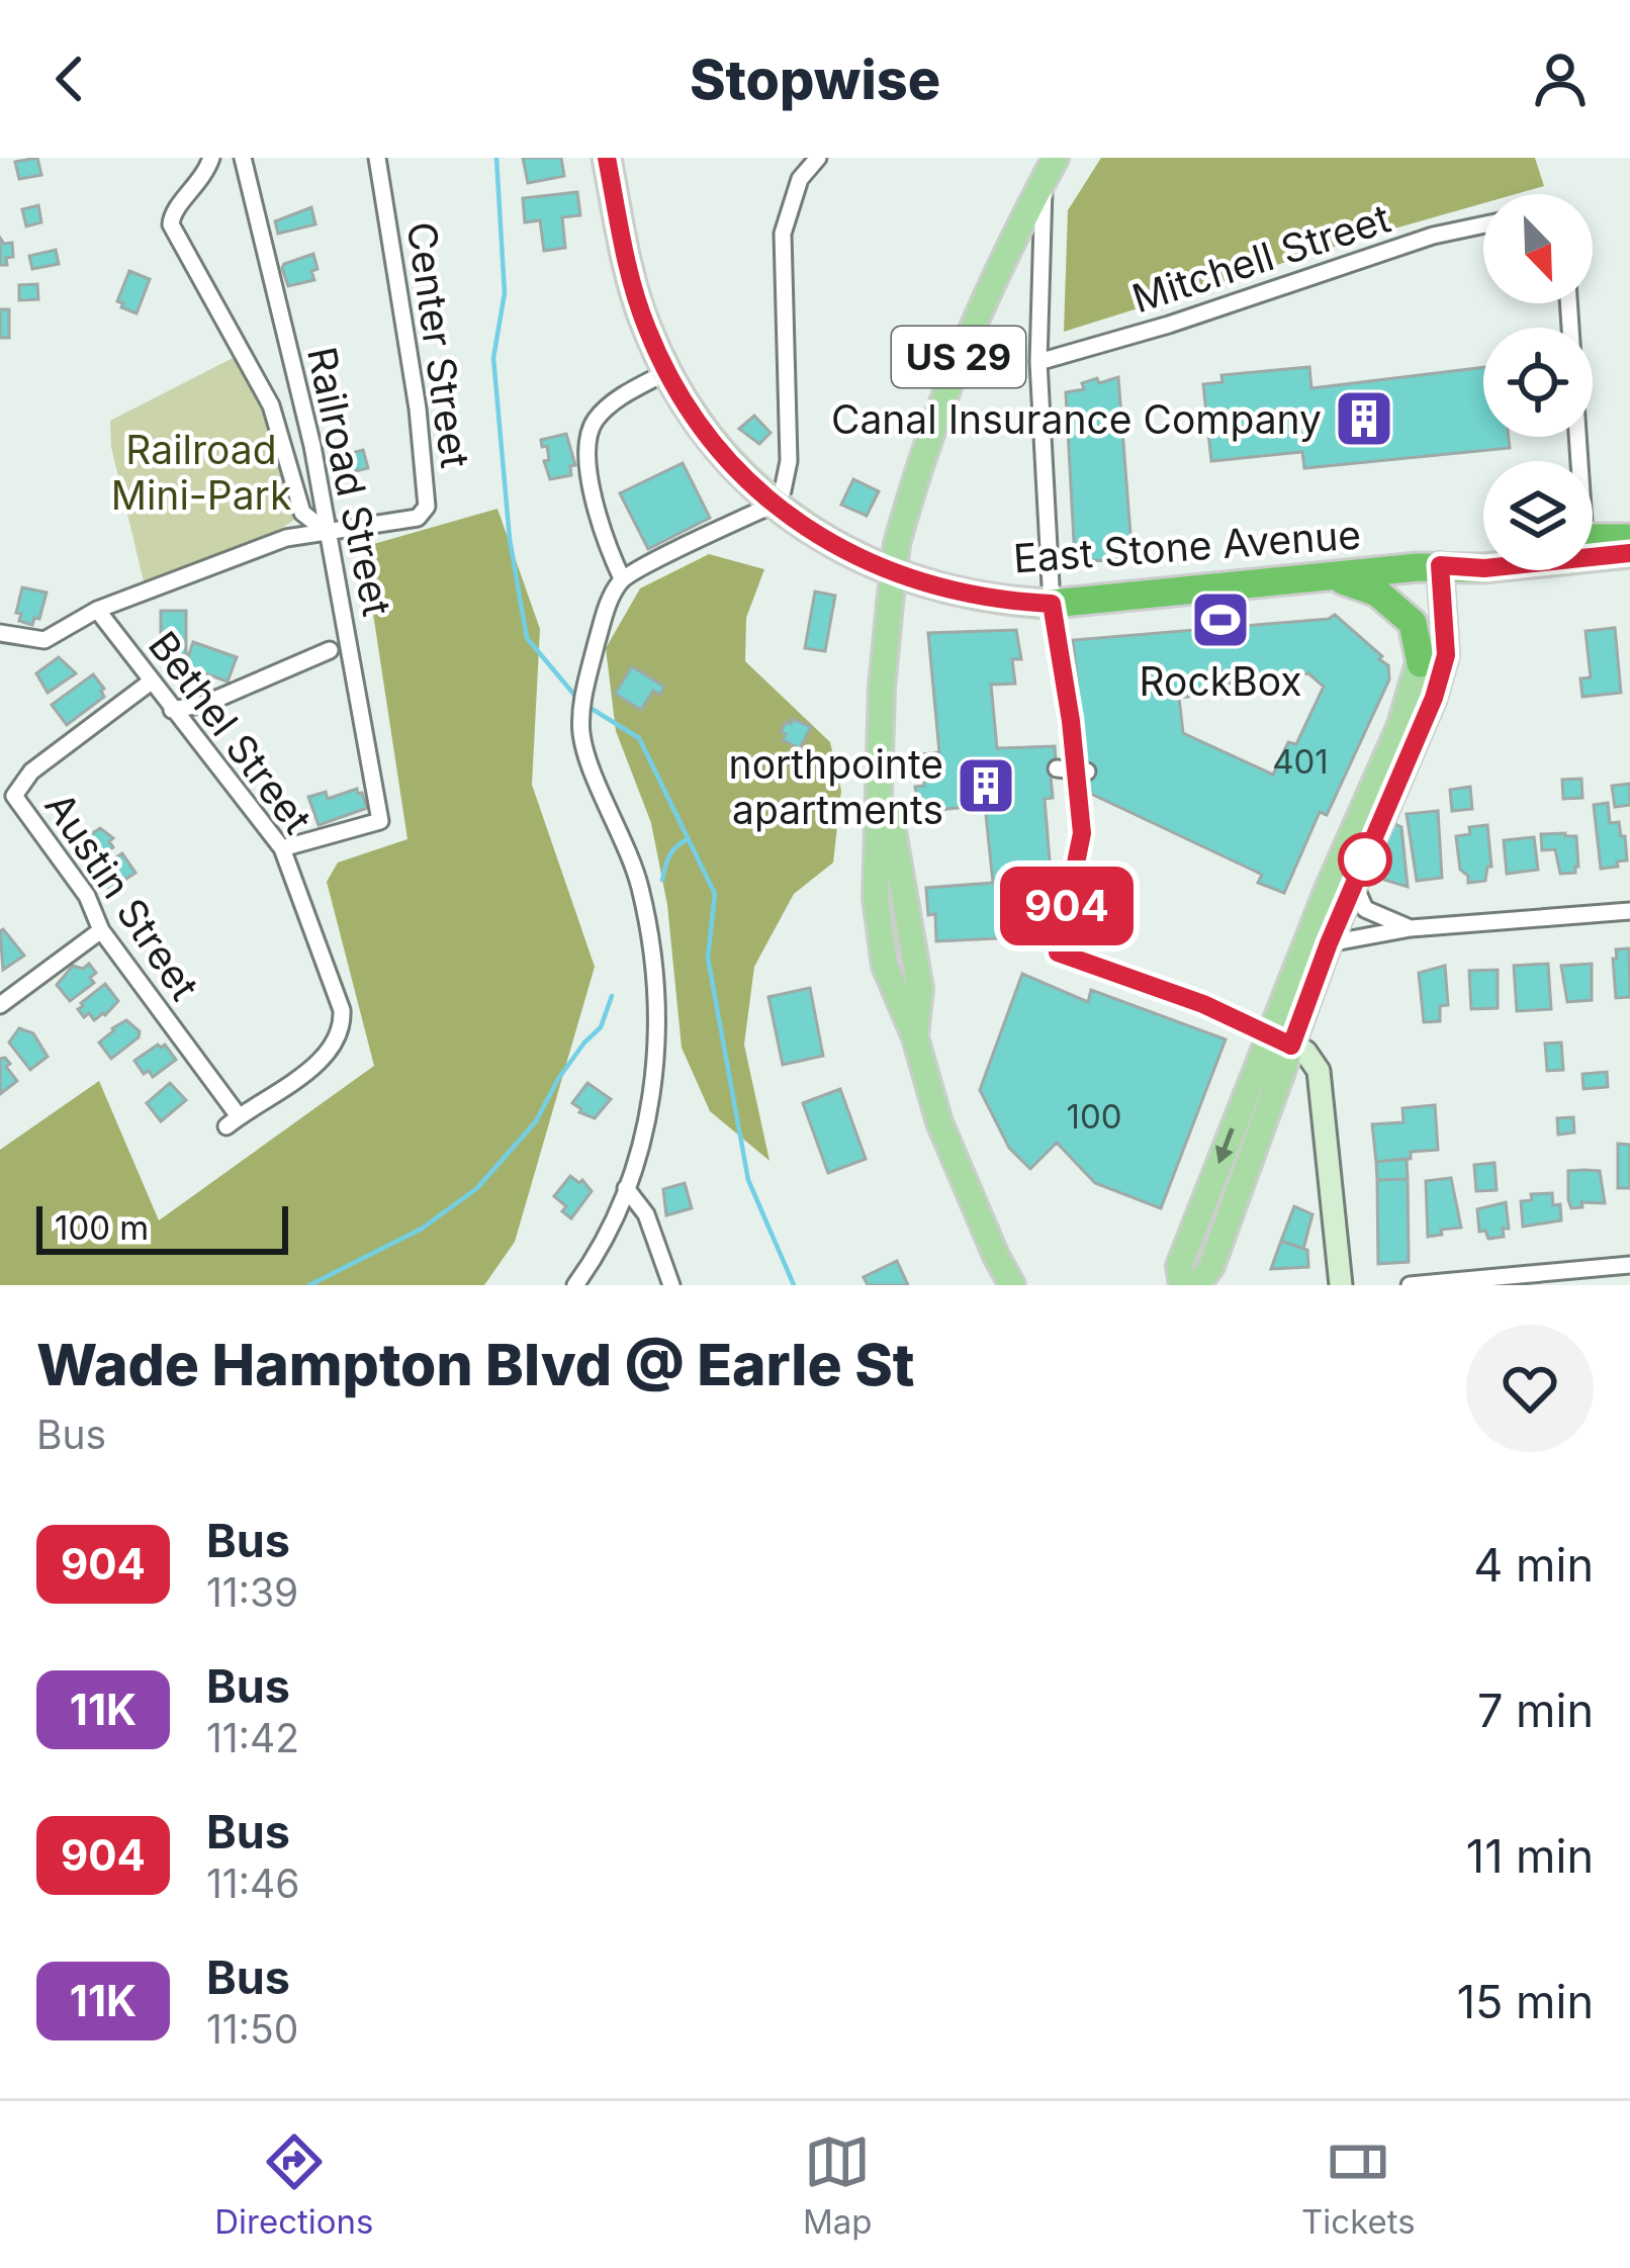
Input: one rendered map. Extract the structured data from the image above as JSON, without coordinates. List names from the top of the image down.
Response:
{
  "streets": {
    "highway": ["East Stone Avenue"],
    "main road": ["US 29"],
    "street": [
      "Mitchell Street",
      "Center Street",
      "Railroad Street",
      "Bethel Street",
      "Austin Street"
    ]
  },
  "crossings": [
    ["Center Street", "Railroad Street"],
    ["Railroad Street", "Bethel Street"],
    ["Bethel Street", "Austin Street"]
  ],
  "parks": ["Railroad Mini-Park"],
  "places": {
    "building": ["Canal Insurance Company", "northpointe apartments"],
    "sports": ["RockBox"]
  },
  "lines": ["bus line 904"],
  "house_numbers": ["401", "100"],
  "scale_bar": "100 m",
  "north": "bottom right",
  "page": {
    "header": "Stopwise",
    "on_map": "904",
    "scale": "100 m",
    "heading": ["Wade Hampton Blvd @ Earle St", "Bus"],
    "list": [
      {
        "mark": "904",
        "name": "Bus",
        "note": "11:39",
        "value": "4 min"
      },
      {
        "mark": "11K",
        "name": "Bus",
        "note": "11:42",
        "value": "7 min"
      },
      {
        "mark": "904",
        "name": "Bus",
        "note": "11:46",
        "value": "11 min"
      },
      {
        "mark": "11K",
        "name": "Bus",
        "note": "11:50",
        "value": "15 min"
      }
    ],
    "tabs": ["Directions", "Map", "Tickets"]
  }
}
